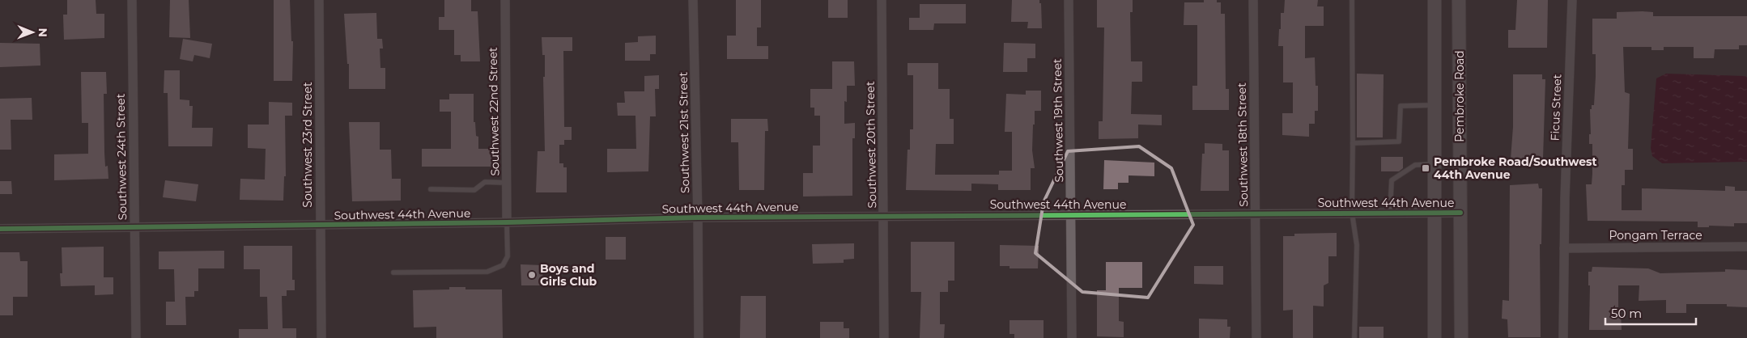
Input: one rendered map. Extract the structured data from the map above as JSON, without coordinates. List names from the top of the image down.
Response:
{
  "streets": {
    "main road": ["Pembroke Road"],
    "street": [
      "Ficus Street",
      "Southwest 22nd Street",
      "Southwest 19th Street",
      "Southwest 21st Street",
      "Southwest 23rd Street",
      "Southwest 20th Street",
      "Southwest 18th Street",
      "Southwest 24th Street",
      "Southwest 44th Avenue",
      "Pongam Terrace"
    ]
  },
  "crossings": [
    ["Pembroke Road", "Southwest 44th Avenue"],
    ["Ficus Street", "Pongam Terrace"],
    ["Southwest 22nd Street", "Southwest 44th Avenue"],
    ["Southwest 19th Street", "Southwest 44th Avenue"],
    ["Southwest 21st Street", "Southwest 44th Avenue"],
    ["Southwest 23rd Street", "Southwest 44th Avenue"],
    ["Southwest 20th Street", "Southwest 44th Avenue"],
    ["Southwest 18th Street", "Southwest 44th Avenue"],
    ["Southwest 24th Street", "Southwest 44th Avenue"]
  ],
  "places": {
    "transit": ["Pembroke Road/Southwest 44th Avenue"],
    "other": ["Boys and Girls Club"]
  },
  "scale_bar": "50 m",
  "north": "right"
}
